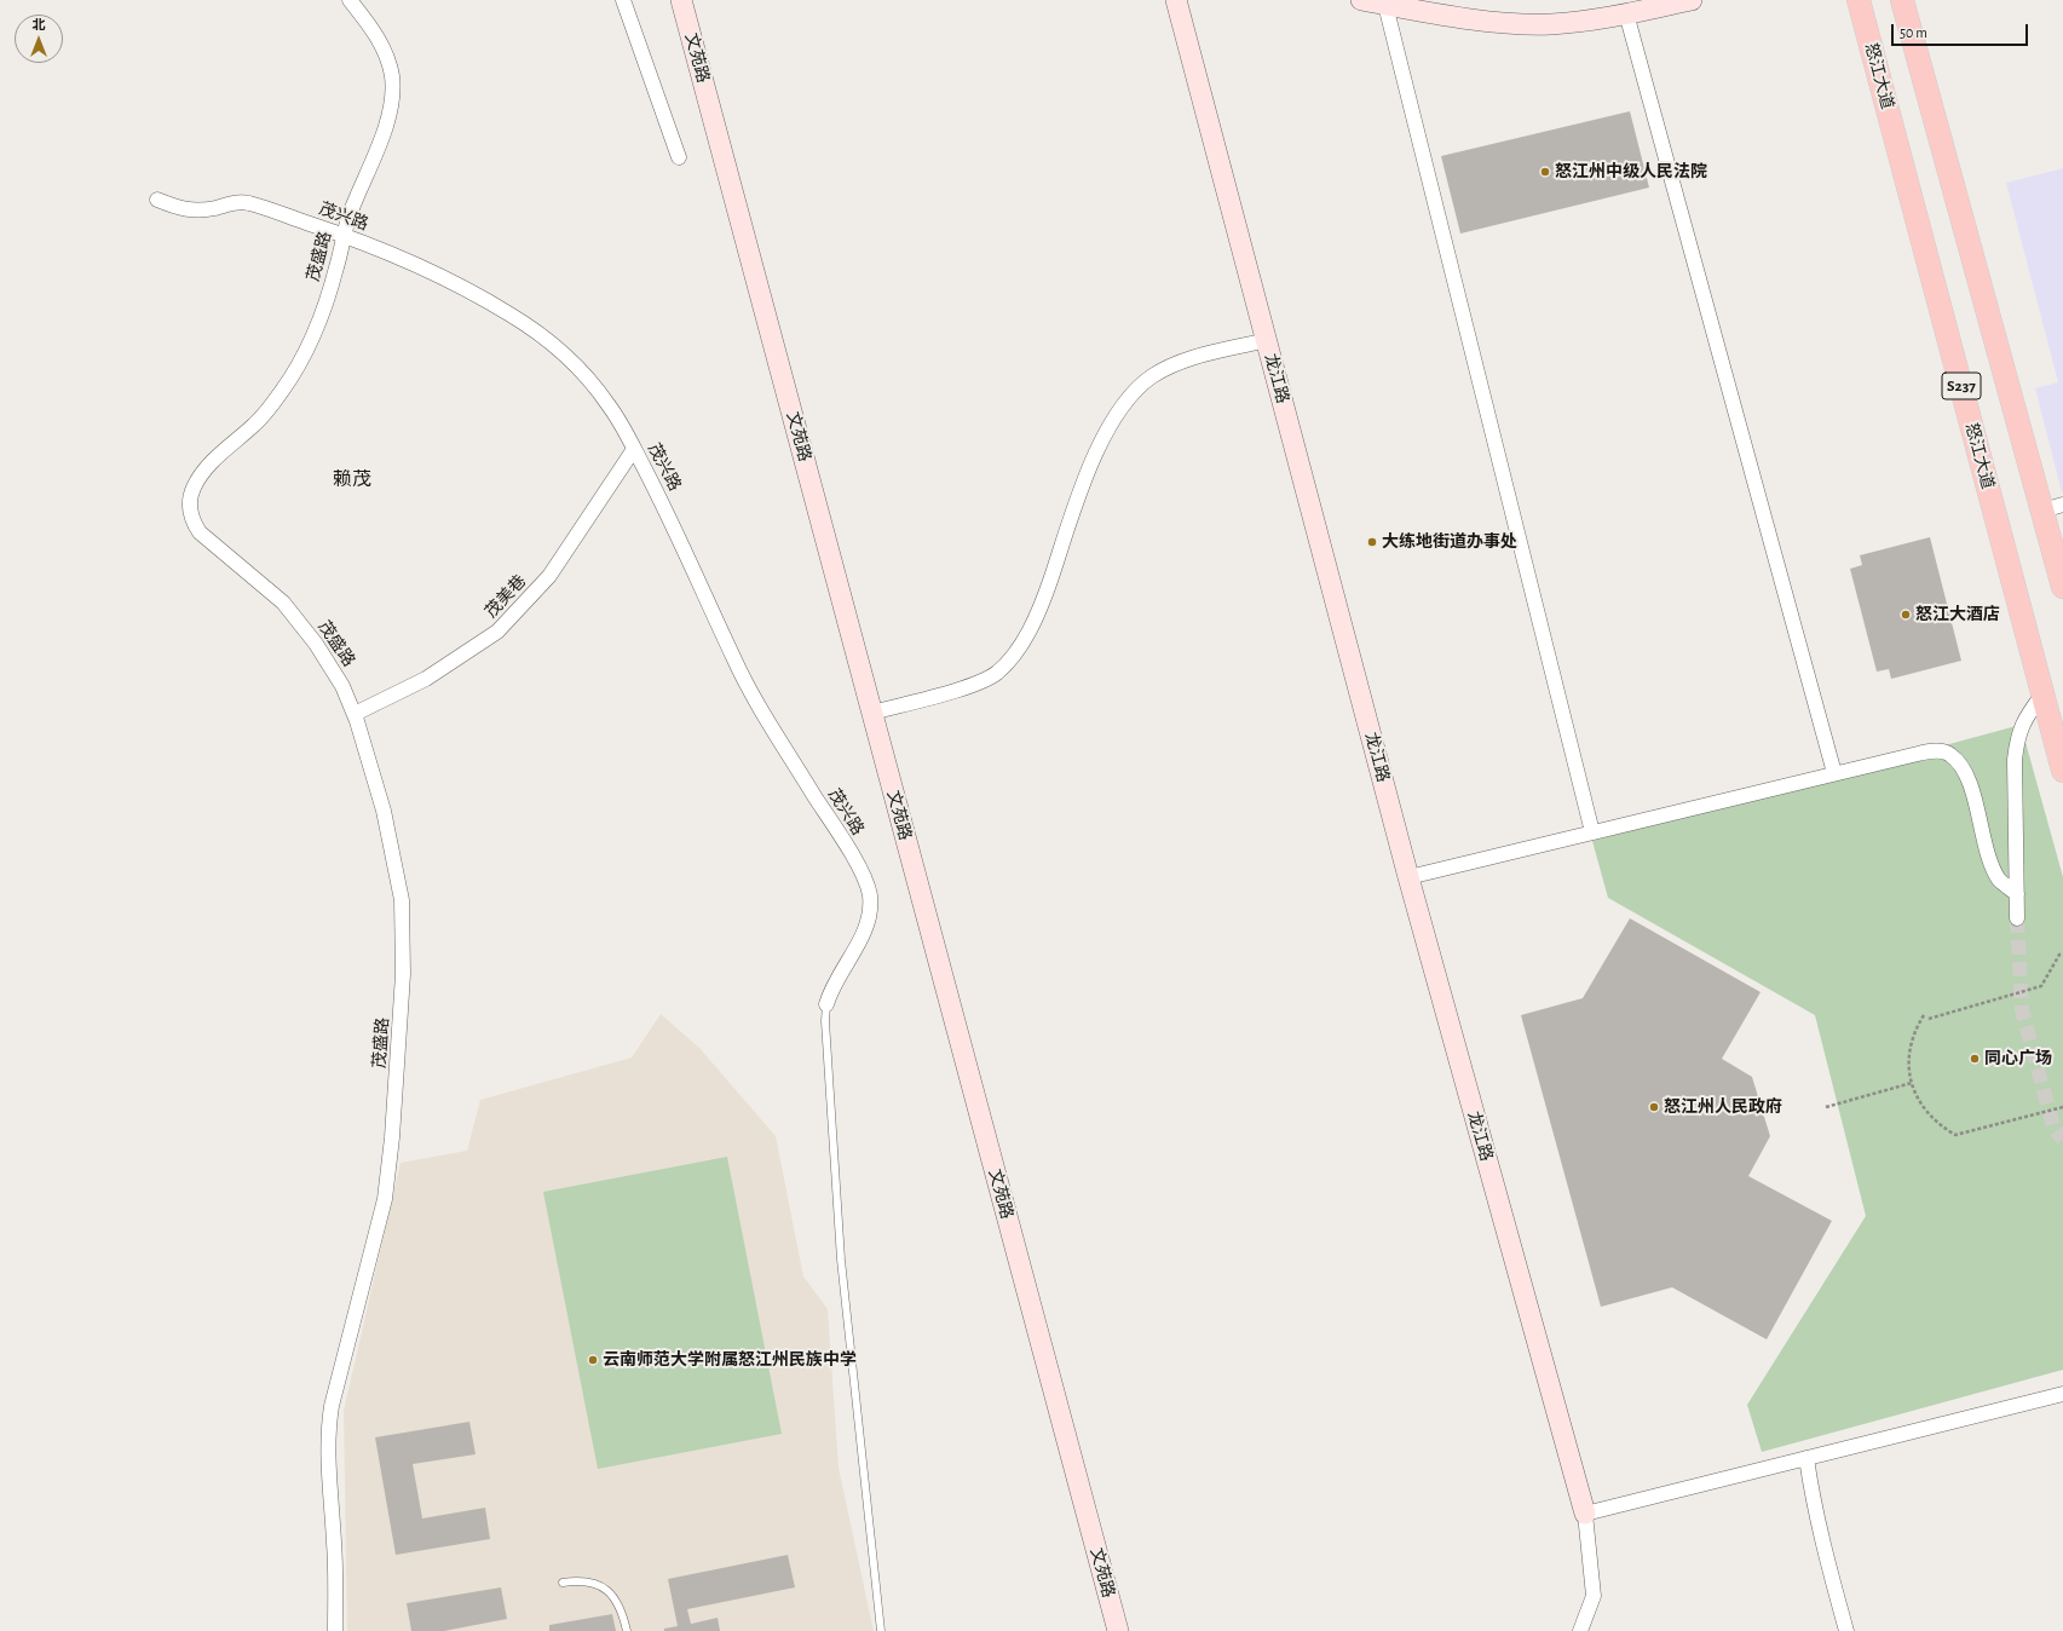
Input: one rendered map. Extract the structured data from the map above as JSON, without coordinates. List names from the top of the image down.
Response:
{
  "streets": {
    "main road": ["怒江大道", "S237"],
    "street": [
      "文苑路",
      "茂兴路",
      "茂盛路",
      "龙江路",
      "茂美巷"
    ]
  },
  "crossings": [
    ["茂兴路", "茂盛路"],
    ["茂兴路", "茂美巷"],
    ["茂盛路", "茂美巷"]
  ],
  "districts": ["赖茂"],
  "places": [
    "怒江州中级人民法院",
    "大练地街道办事处",
    "怒江大酒店",
    "同心广场",
    "怒江州人民政府",
    "云南师范大学附属怒江州民族中学"
  ],
  "scale_bar": "50 m",
  "north": "top"
}
